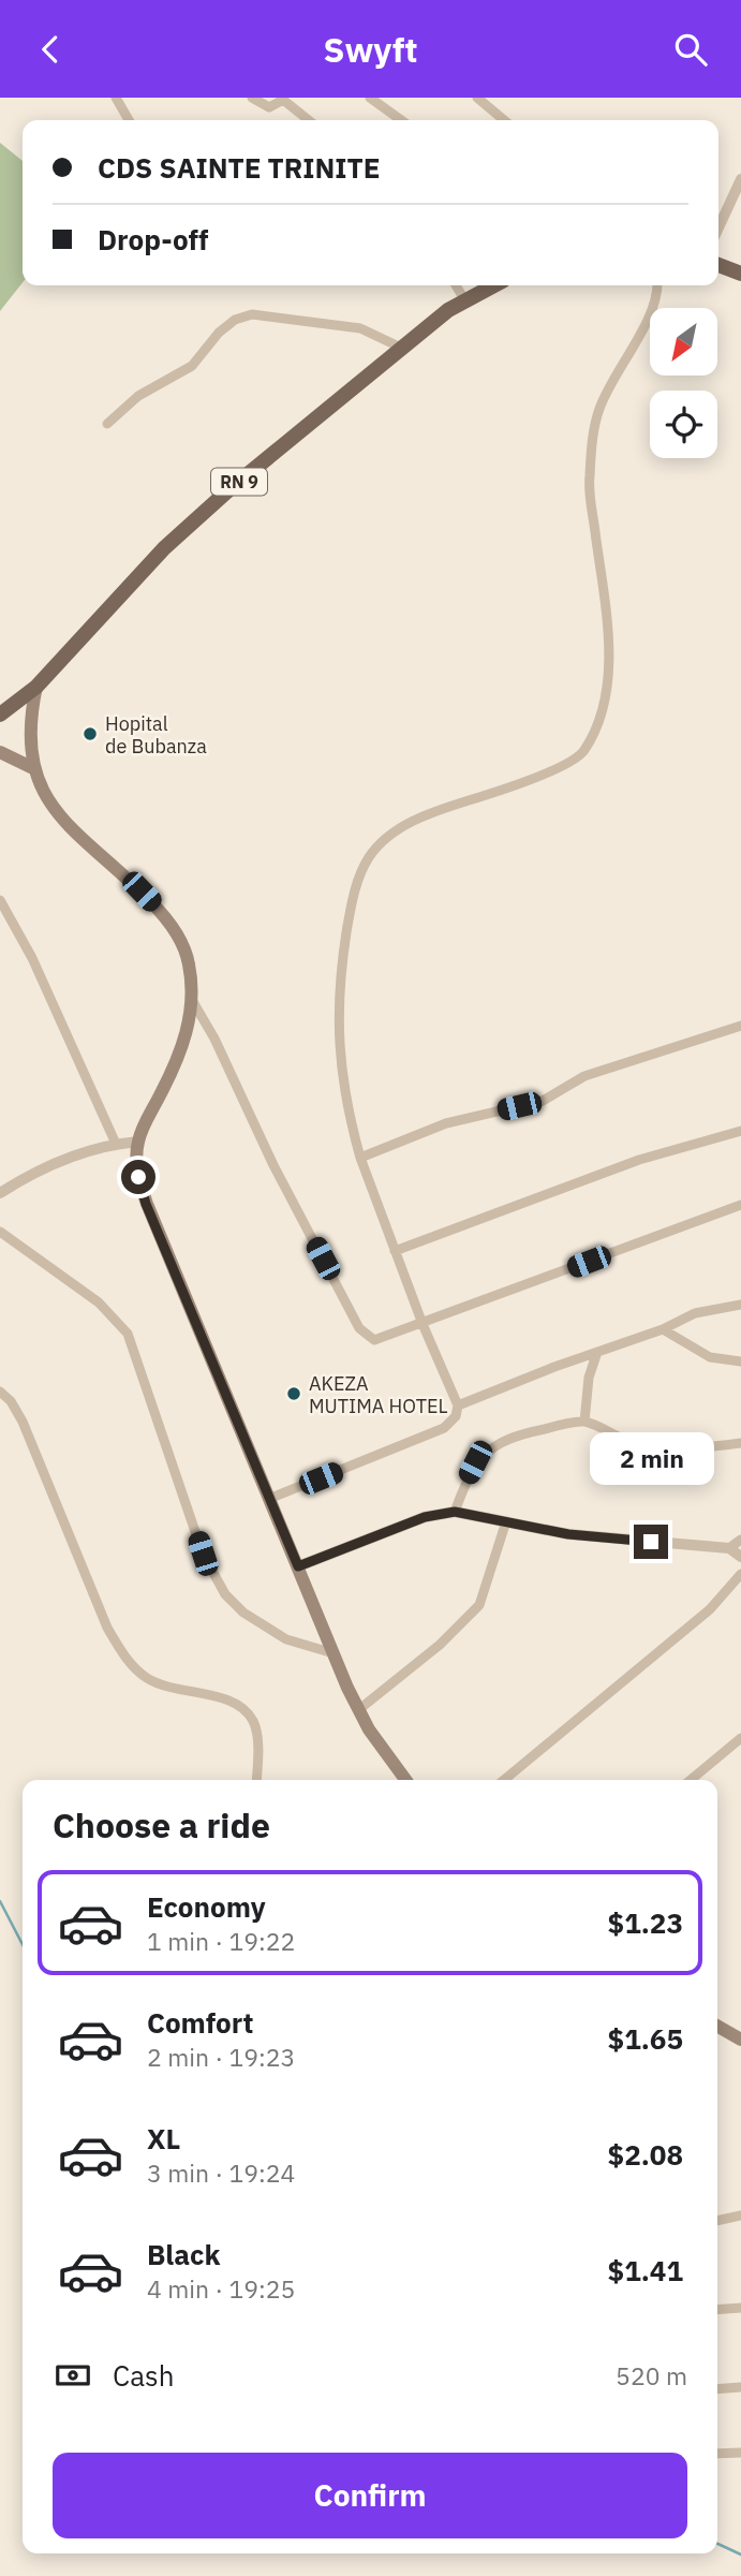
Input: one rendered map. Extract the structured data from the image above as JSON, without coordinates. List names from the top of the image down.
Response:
{
  "streets": {
    "main road": ["RN 9"]
  },
  "places": ["Hopital de Bubanza", "AKEZA MUTIMA HOTEL"],
  "north": "bottom left",
  "page": {
    "header": "Swyft",
    "banner": ["CDS SAINTE TRINITE", "Drop-off"],
    "bubble": "2 min",
    "heading": "Choose a ride",
    "list": [
      {
        "name": "Economy",
        "note": "1 min · 19:22",
        "value": "$1.23"
      },
      {
        "name": "Comfort",
        "note": "2 min · 19:23",
        "value": "$1.65"
      },
      {
        "name": "XL",
        "note": "3 min · 19:24",
        "value": "$2.08"
      },
      {
        "name": "Black",
        "note": "4 min · 19:25",
        "value": "$1.41"
      }
    ],
    "pay": ["Cash", "520 m"],
    "buttons": "Confirm"
  }
}
